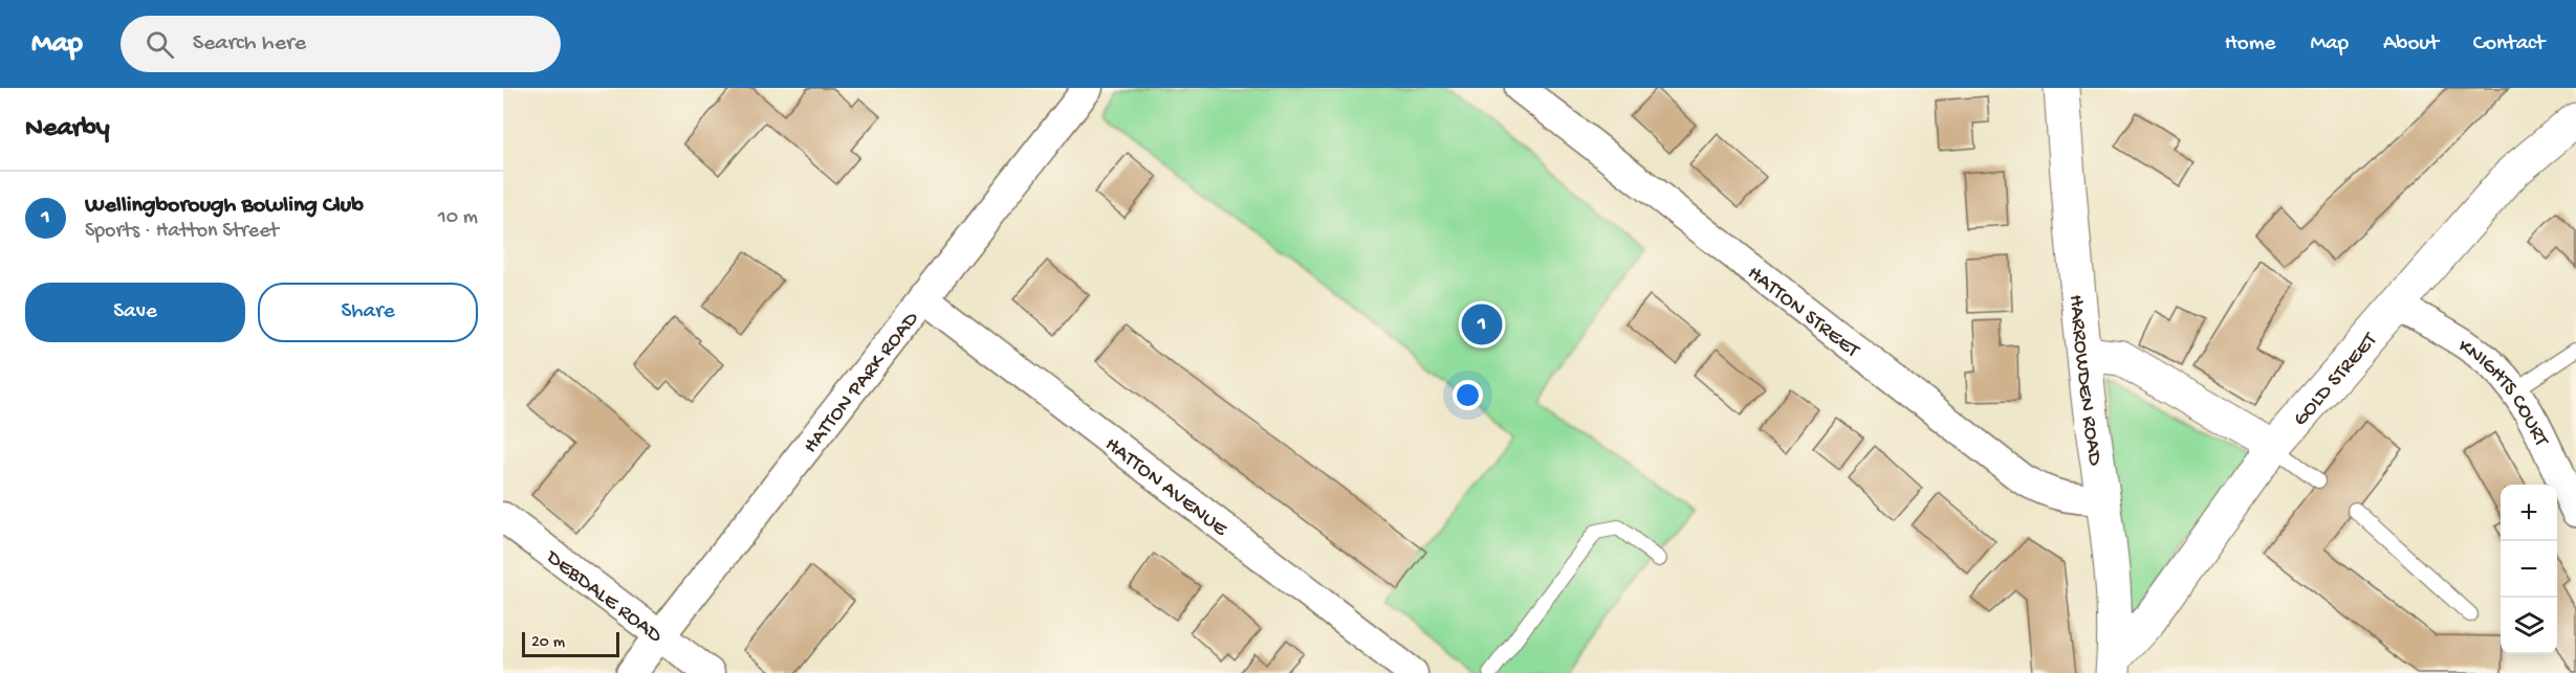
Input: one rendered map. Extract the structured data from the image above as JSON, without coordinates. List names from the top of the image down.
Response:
{
  "streets": {
    "street": [
      "HATTON STREET",
      "GOLD STREET",
      "HATTON PARK ROAD",
      "HARROWDEN ROAD",
      "KNIGHTS COURT",
      "HATTON AVENUE",
      "DEBDALE ROAD"
    ]
  },
  "crossings": [
    ["HATTON STREET", "HARROWDEN ROAD"],
    ["GOLD STREET", "HARROWDEN ROAD"],
    ["GOLD STREET", "KNIGHTS COURT"],
    ["HATTON PARK ROAD", "HATTON AVENUE"],
    ["HATTON PARK ROAD", "DEBDALE ROAD"]
  ],
  "scale_bar": "20 m",
  "page": {
    "header": "Map",
    "search": "Search here",
    "nav": [
      "Home",
      "Map",
      "About",
      "Contact"
    ],
    "heading": "Nearby",
    "list": [
      {
        "mark": "1",
        "name": "Wellingborough Bowling Club",
        "note": "Sports · Hatton Street",
        "value": "10 m"
      }
    ],
    "buttons": ["Save", "Share"],
    "pins": "1",
    "map_buttons": ["+", "−"],
    "scale": "20 m"
  }
}
